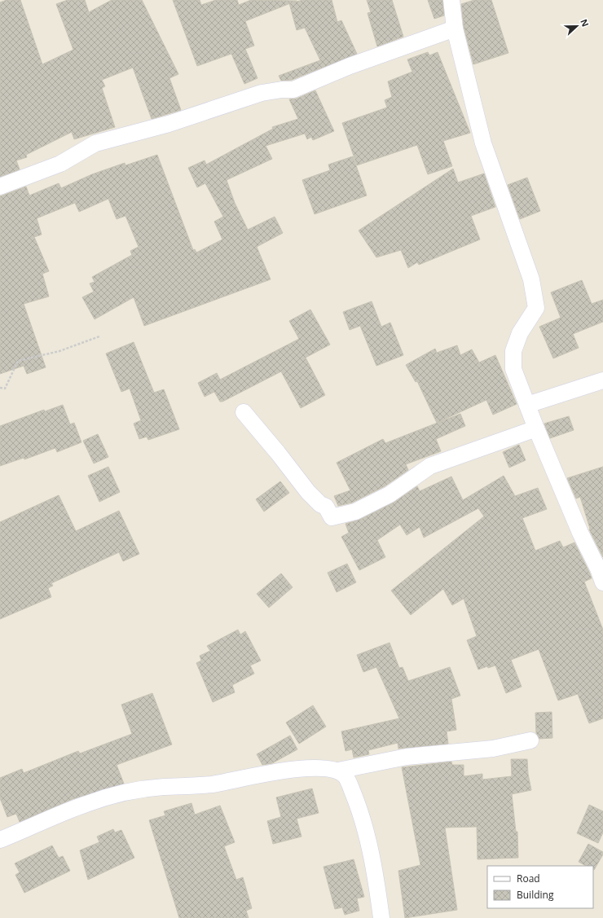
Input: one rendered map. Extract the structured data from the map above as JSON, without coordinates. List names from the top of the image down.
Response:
{
  "legend": ["Road", "Building"],
  "north": "right"
}
